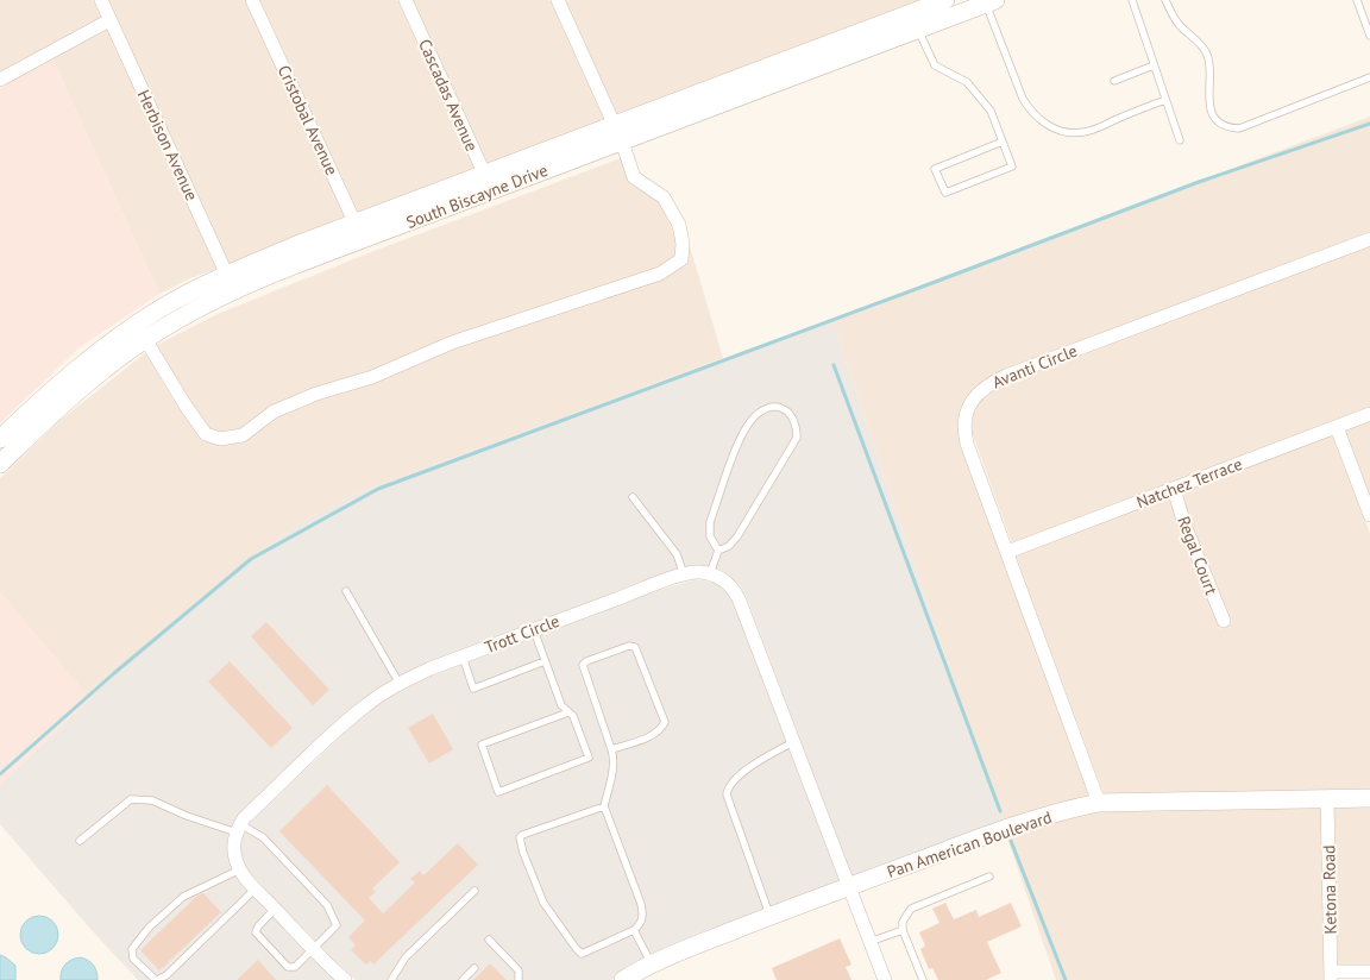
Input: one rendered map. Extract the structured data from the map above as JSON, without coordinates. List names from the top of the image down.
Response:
{
  "streets": {
    "street": [
      "Cascadas Avenue",
      "Cristobal Avenue",
      "Herbison Avenue",
      "South Biscayne Drive",
      "Avanti Circle",
      "Natchez Terrace",
      "Regal Court",
      "Trott Circle",
      "Pan American Boulevard",
      "Ketona Road"
    ]
  },
  "crossings": [
    ["Cascadas Avenue", "South Biscayne Drive"],
    ["Cristobal Avenue", "South Biscayne Drive"],
    ["Herbison Avenue", "South Biscayne Drive"],
    ["Avanti Circle", "Natchez Terrace"],
    ["Avanti Circle", "Pan American Boulevard"],
    ["Natchez Terrace", "Regal Court"],
    ["Pan American Boulevard", "Ketona Road"]
  ]
}
